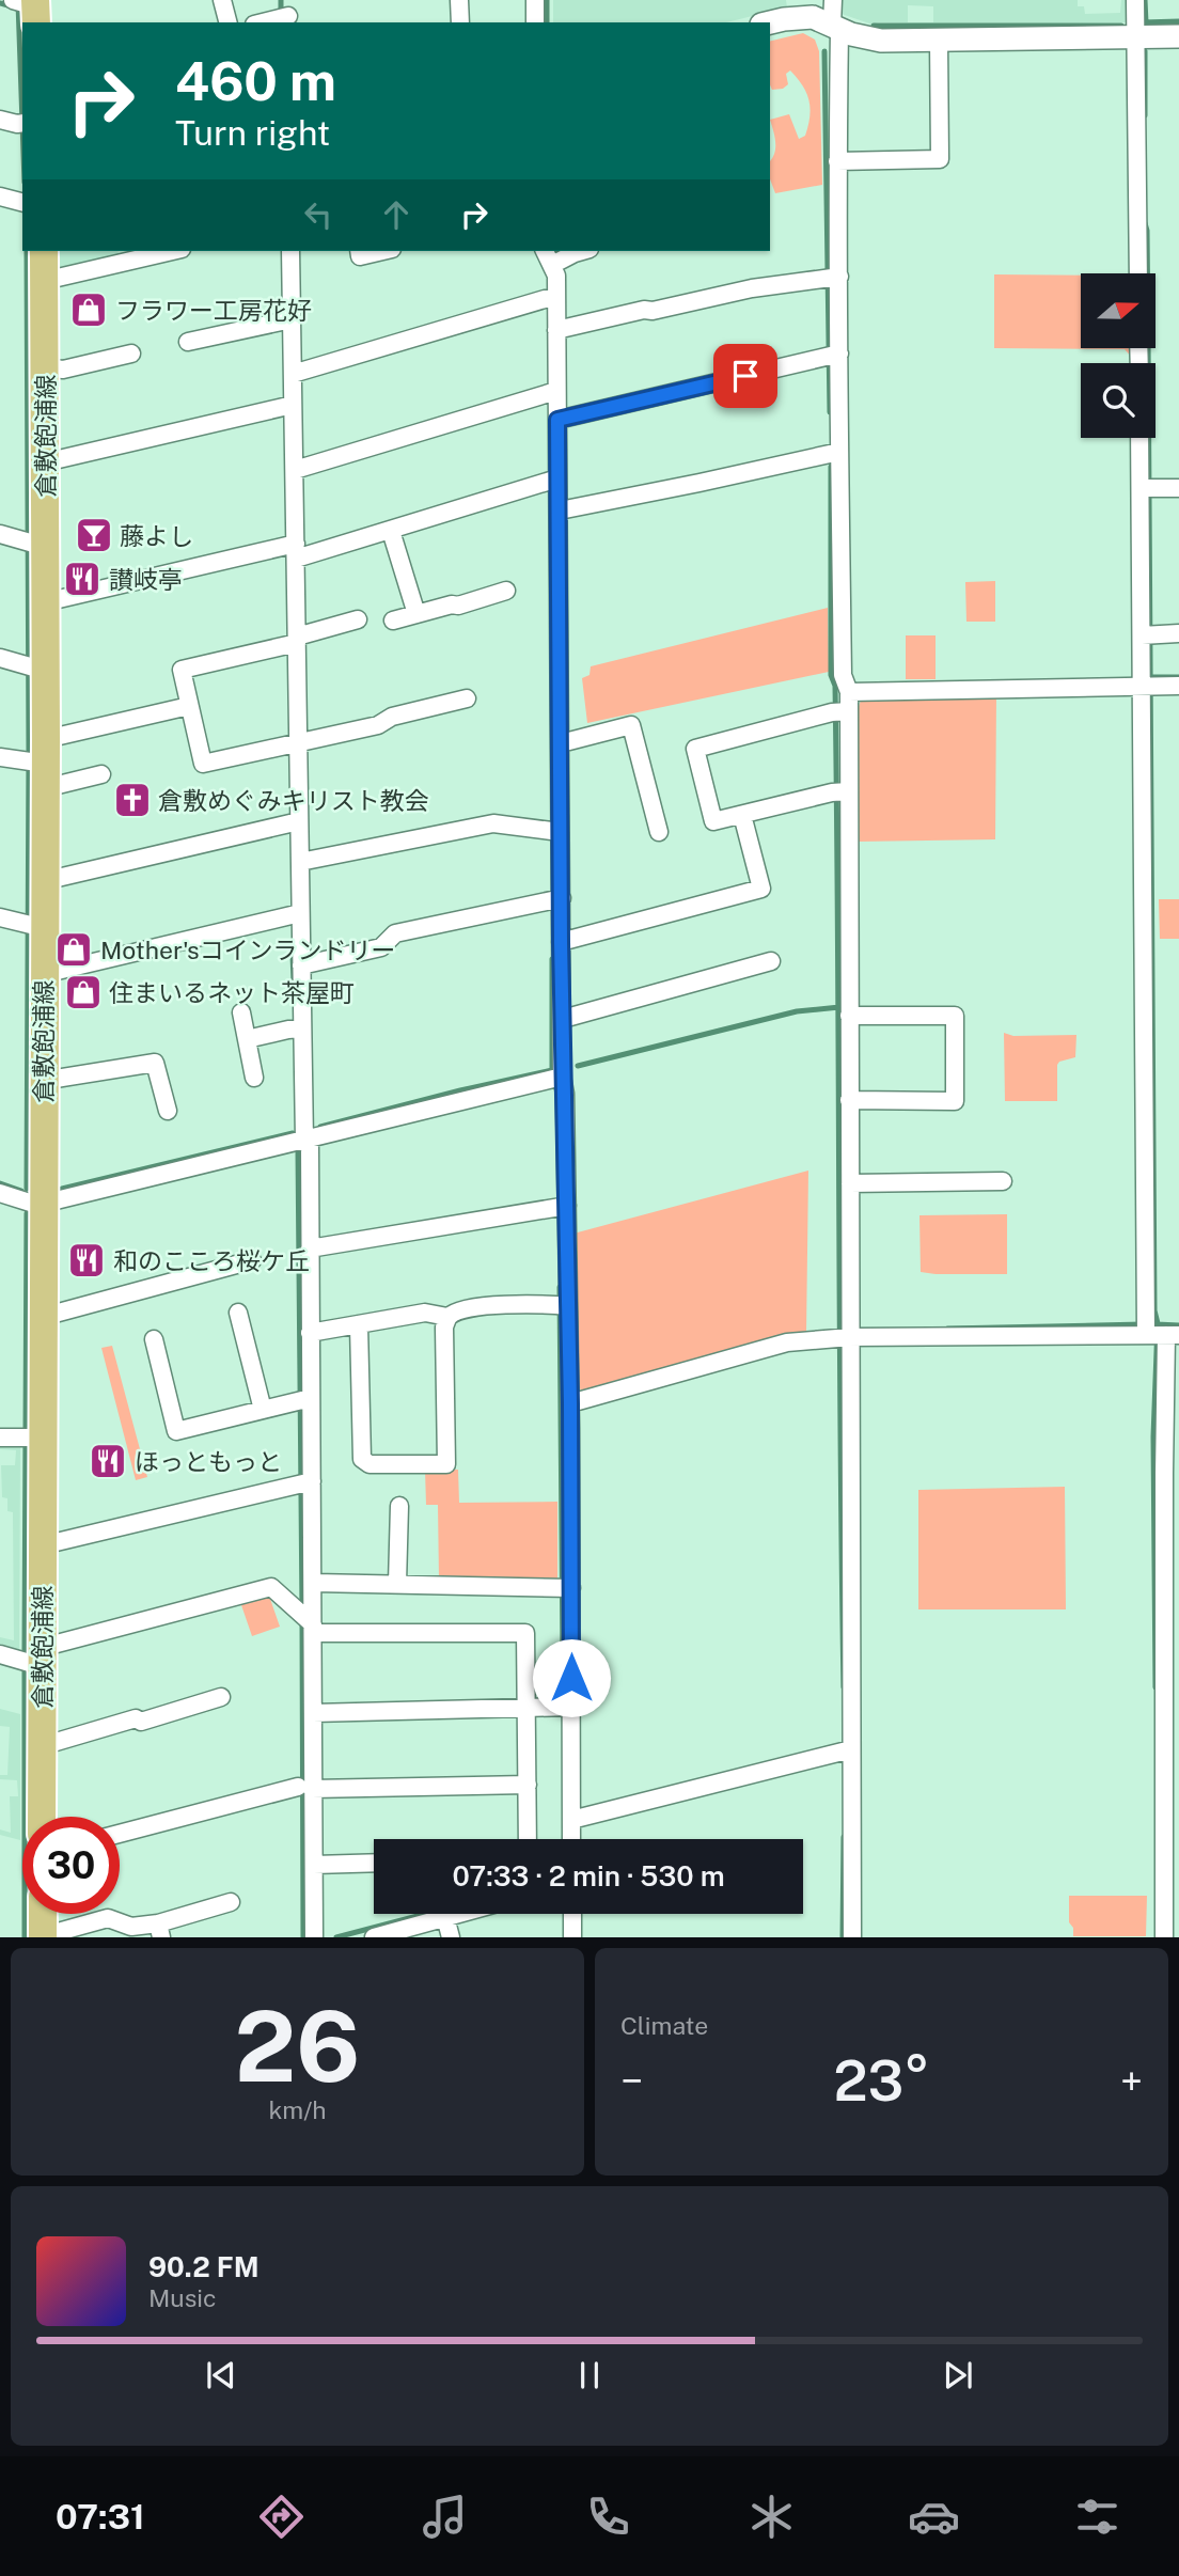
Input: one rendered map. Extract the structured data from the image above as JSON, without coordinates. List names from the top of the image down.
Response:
{
  "streets": {
    "main road": ["倉敷飽浦線"]
  },
  "places": {
    "shop": ["フラワー工房花好", "Mother'sコインランドリー", "住まいるネット茶屋町"],
    "bar": ["藤よし"],
    "restaurant": ["讃岐亭", "和のこころ桜ケ丘", "ほっともっと"],
    "church": ["倉敷めぐみキリスト教会"]
  },
  "north": "right",
  "page": {
    "turn": ["460 m", "Turn right"],
    "limit": "30",
    "trip": "07:33 · 2 min · 530 m",
    "tile": [
      ["26", "km/h"],
      "Climate"
    ],
    "heat": ["−", "23°", "+"],
    "song": ["90.2 FM", "Music"],
    "tabs": "07:31"
  }
}
